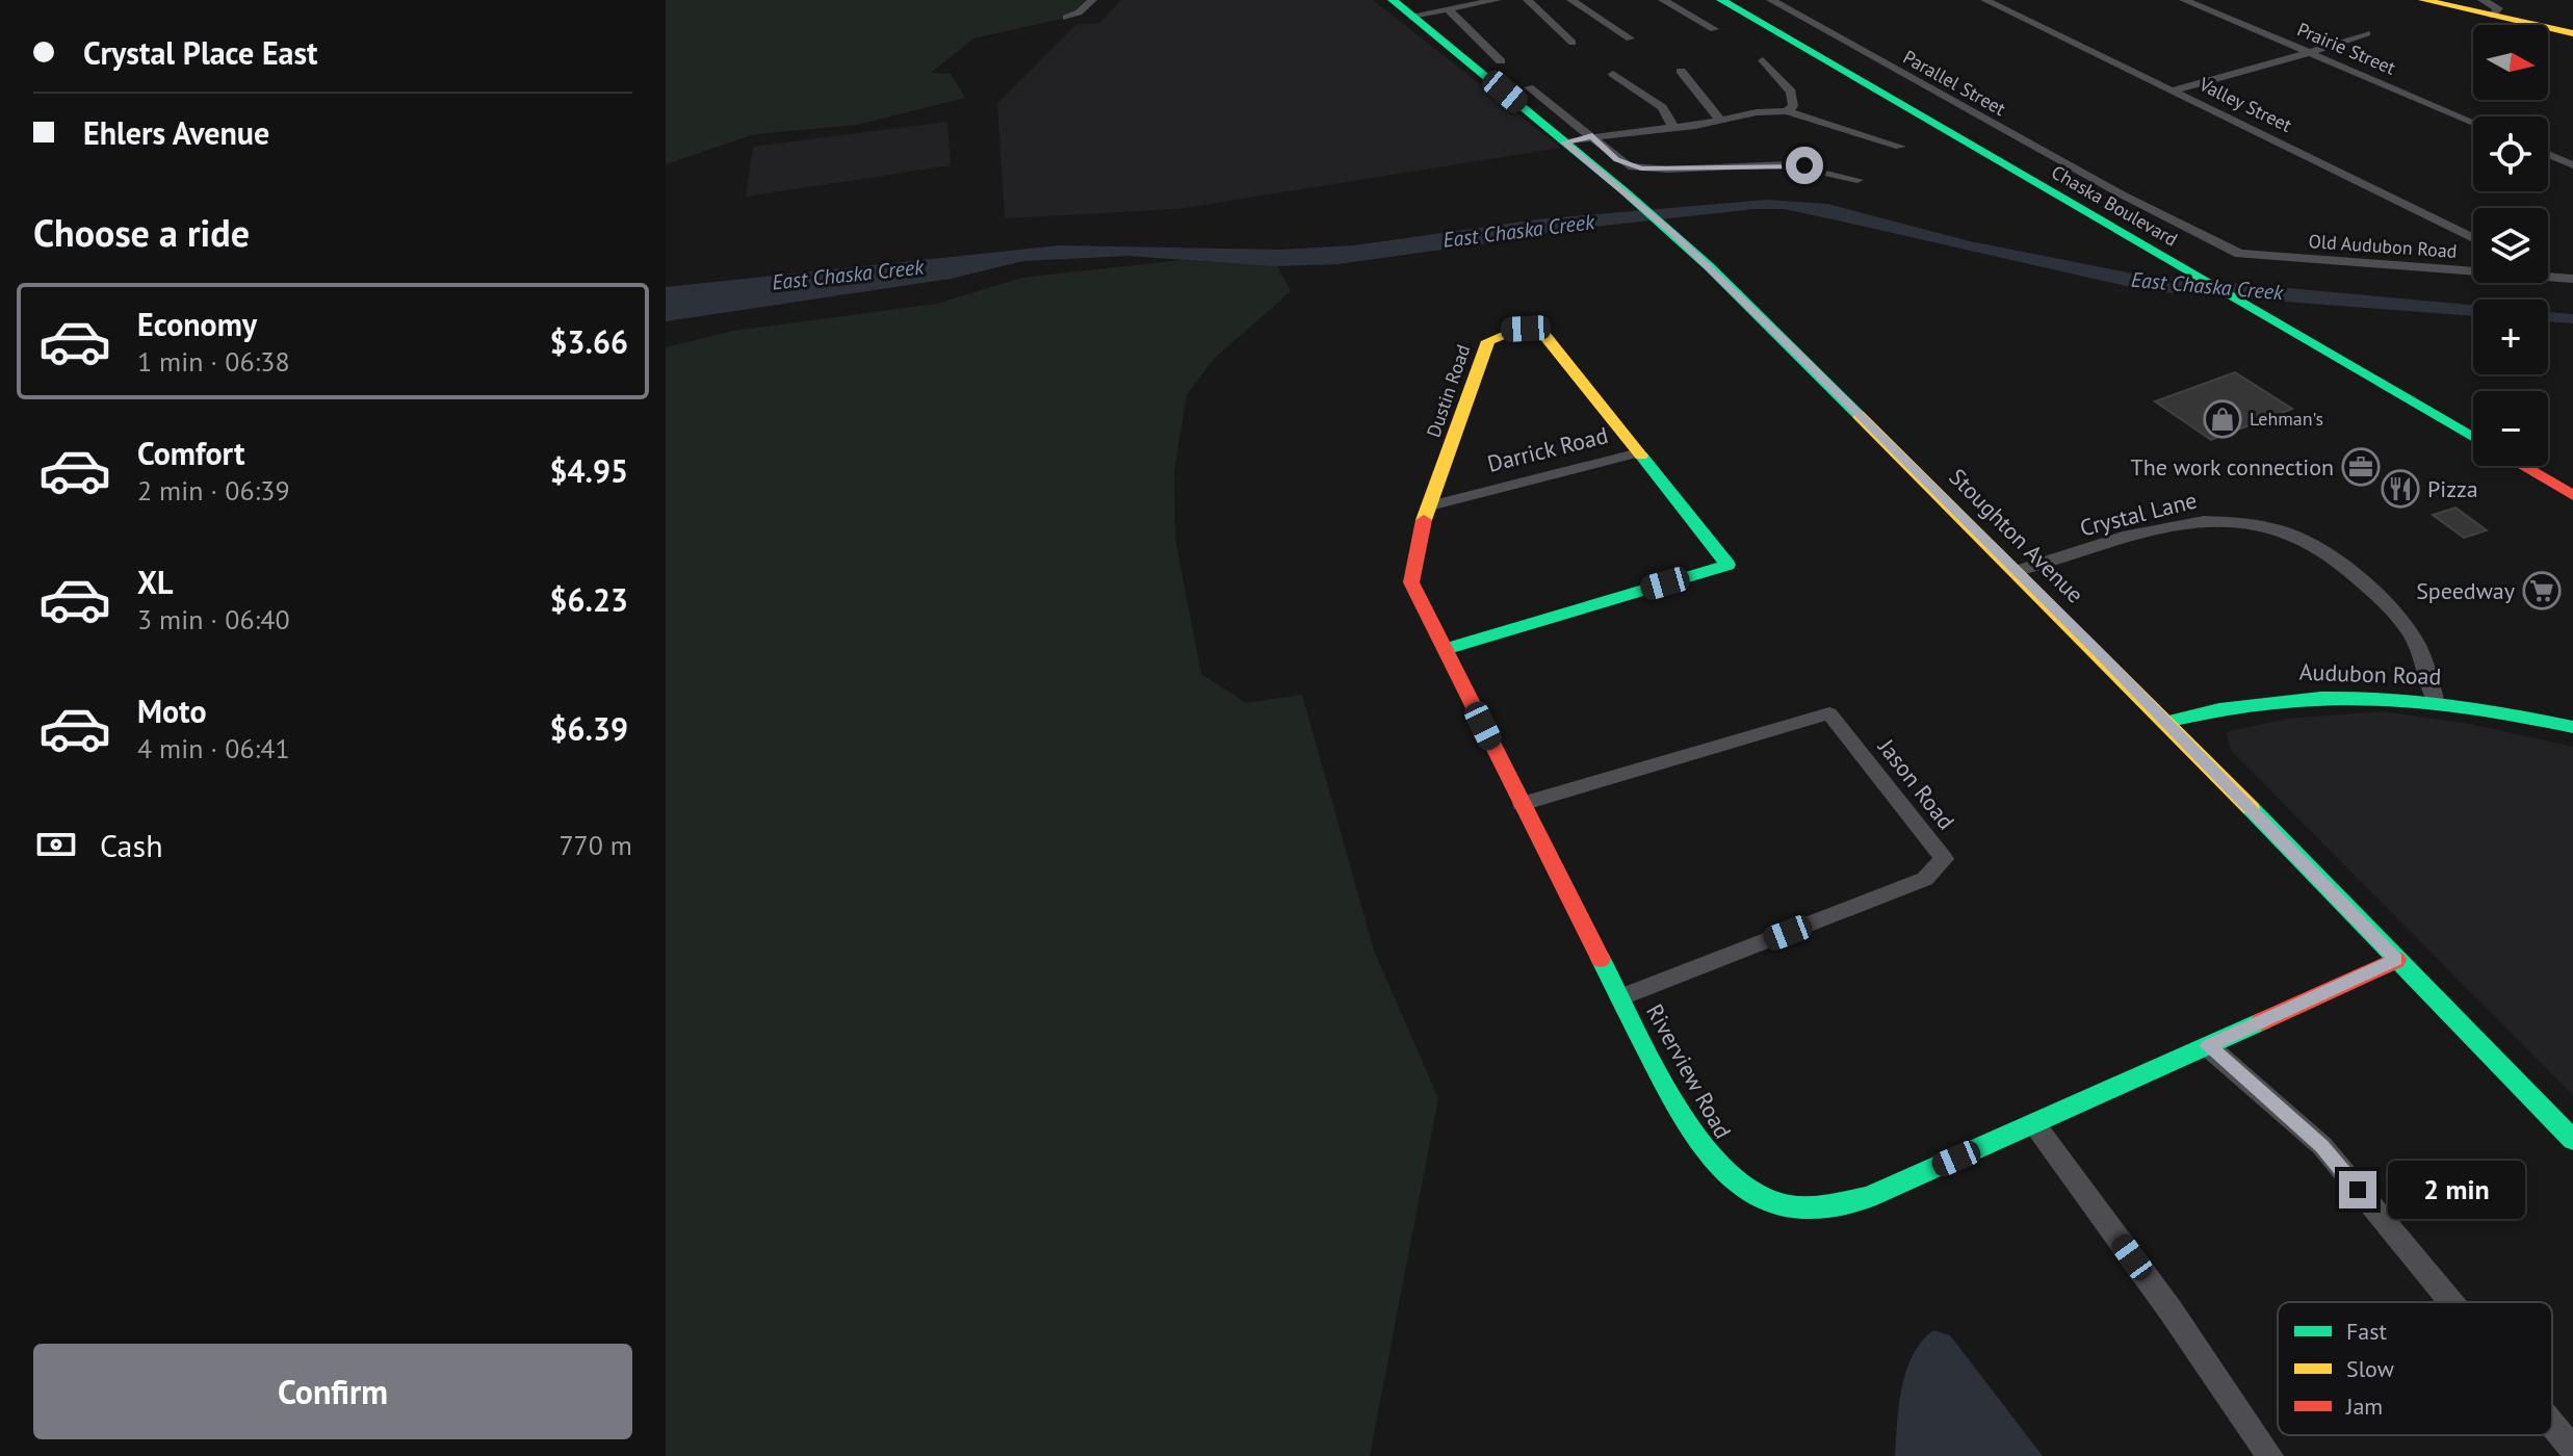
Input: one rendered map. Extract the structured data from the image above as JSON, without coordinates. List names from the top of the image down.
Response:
{
  "streets": {
    "street": [
      "Prairie Street",
      "Parallel Street",
      "Valley Street",
      "Chaska Boulevard",
      "Old Audubon Road",
      "Dustin Road",
      "Darrick Road",
      "Crystal Lane",
      "Stoughton Avenue",
      "Audubon Road",
      "Jason Road",
      "Riverview Road"
    ]
  },
  "crossings": [
    ["Parallel Street", "Old Audubon Road"],
    ["Dustin Road", "Darrick Road"],
    ["Dustin Road", "Riverview Road"],
    ["Darrick Road", "Riverview Road"],
    ["Crystal Lane", "Stoughton Avenue"],
    ["Crystal Lane", "Audubon Road"],
    ["Stoughton Avenue", "Audubon Road"],
    ["Stoughton Avenue", "Riverview Road"],
    ["Jason Road", "Riverview Road"]
  ],
  "water": ["East Chaska Creek"],
  "places": {
    "shop": ["Lehman's"],
    "office": ["The work connection"],
    "restaurant": ["Pizza"],
    "supermarket": ["Speedway"]
  },
  "legend": ["Fast", "Slow", "Jam"],
  "north": "right",
  "page": {
    "banner": ["Crystal Place East", "Ehlers Avenue"],
    "map_buttons": ["+", "−"],
    "heading": "Choose a ride",
    "list": [
      {
        "name": "Economy",
        "note": "1 min · 06:38",
        "value": "$3.66"
      },
      {
        "name": "Comfort",
        "note": "2 min · 06:39",
        "value": "$4.95"
      },
      {
        "name": "XL",
        "note": "3 min · 06:40",
        "value": "$6.23"
      },
      {
        "name": "Moto",
        "note": "4 min · 06:41",
        "value": "$6.39"
      }
    ],
    "pay": ["Cash", "770 m"],
    "bubble": "2 min",
    "buttons": "Confirm"
  }
}
